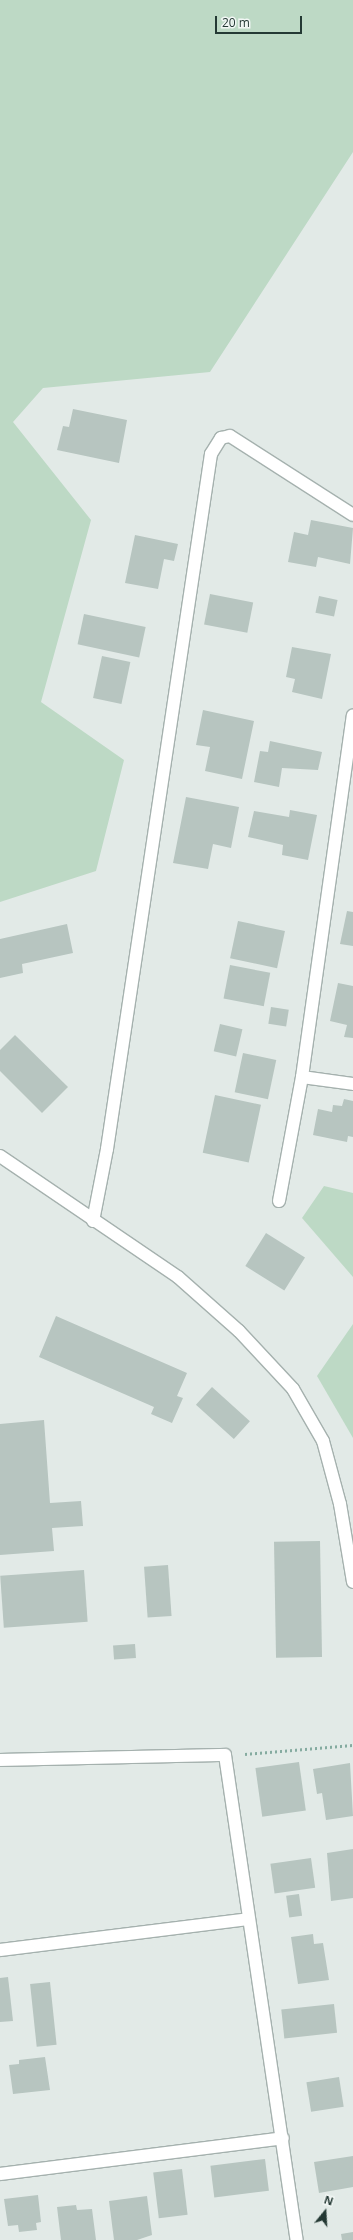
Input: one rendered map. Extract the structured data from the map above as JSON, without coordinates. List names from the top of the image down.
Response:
{
  "scale_bar": "20 m",
  "north": "top"
}
